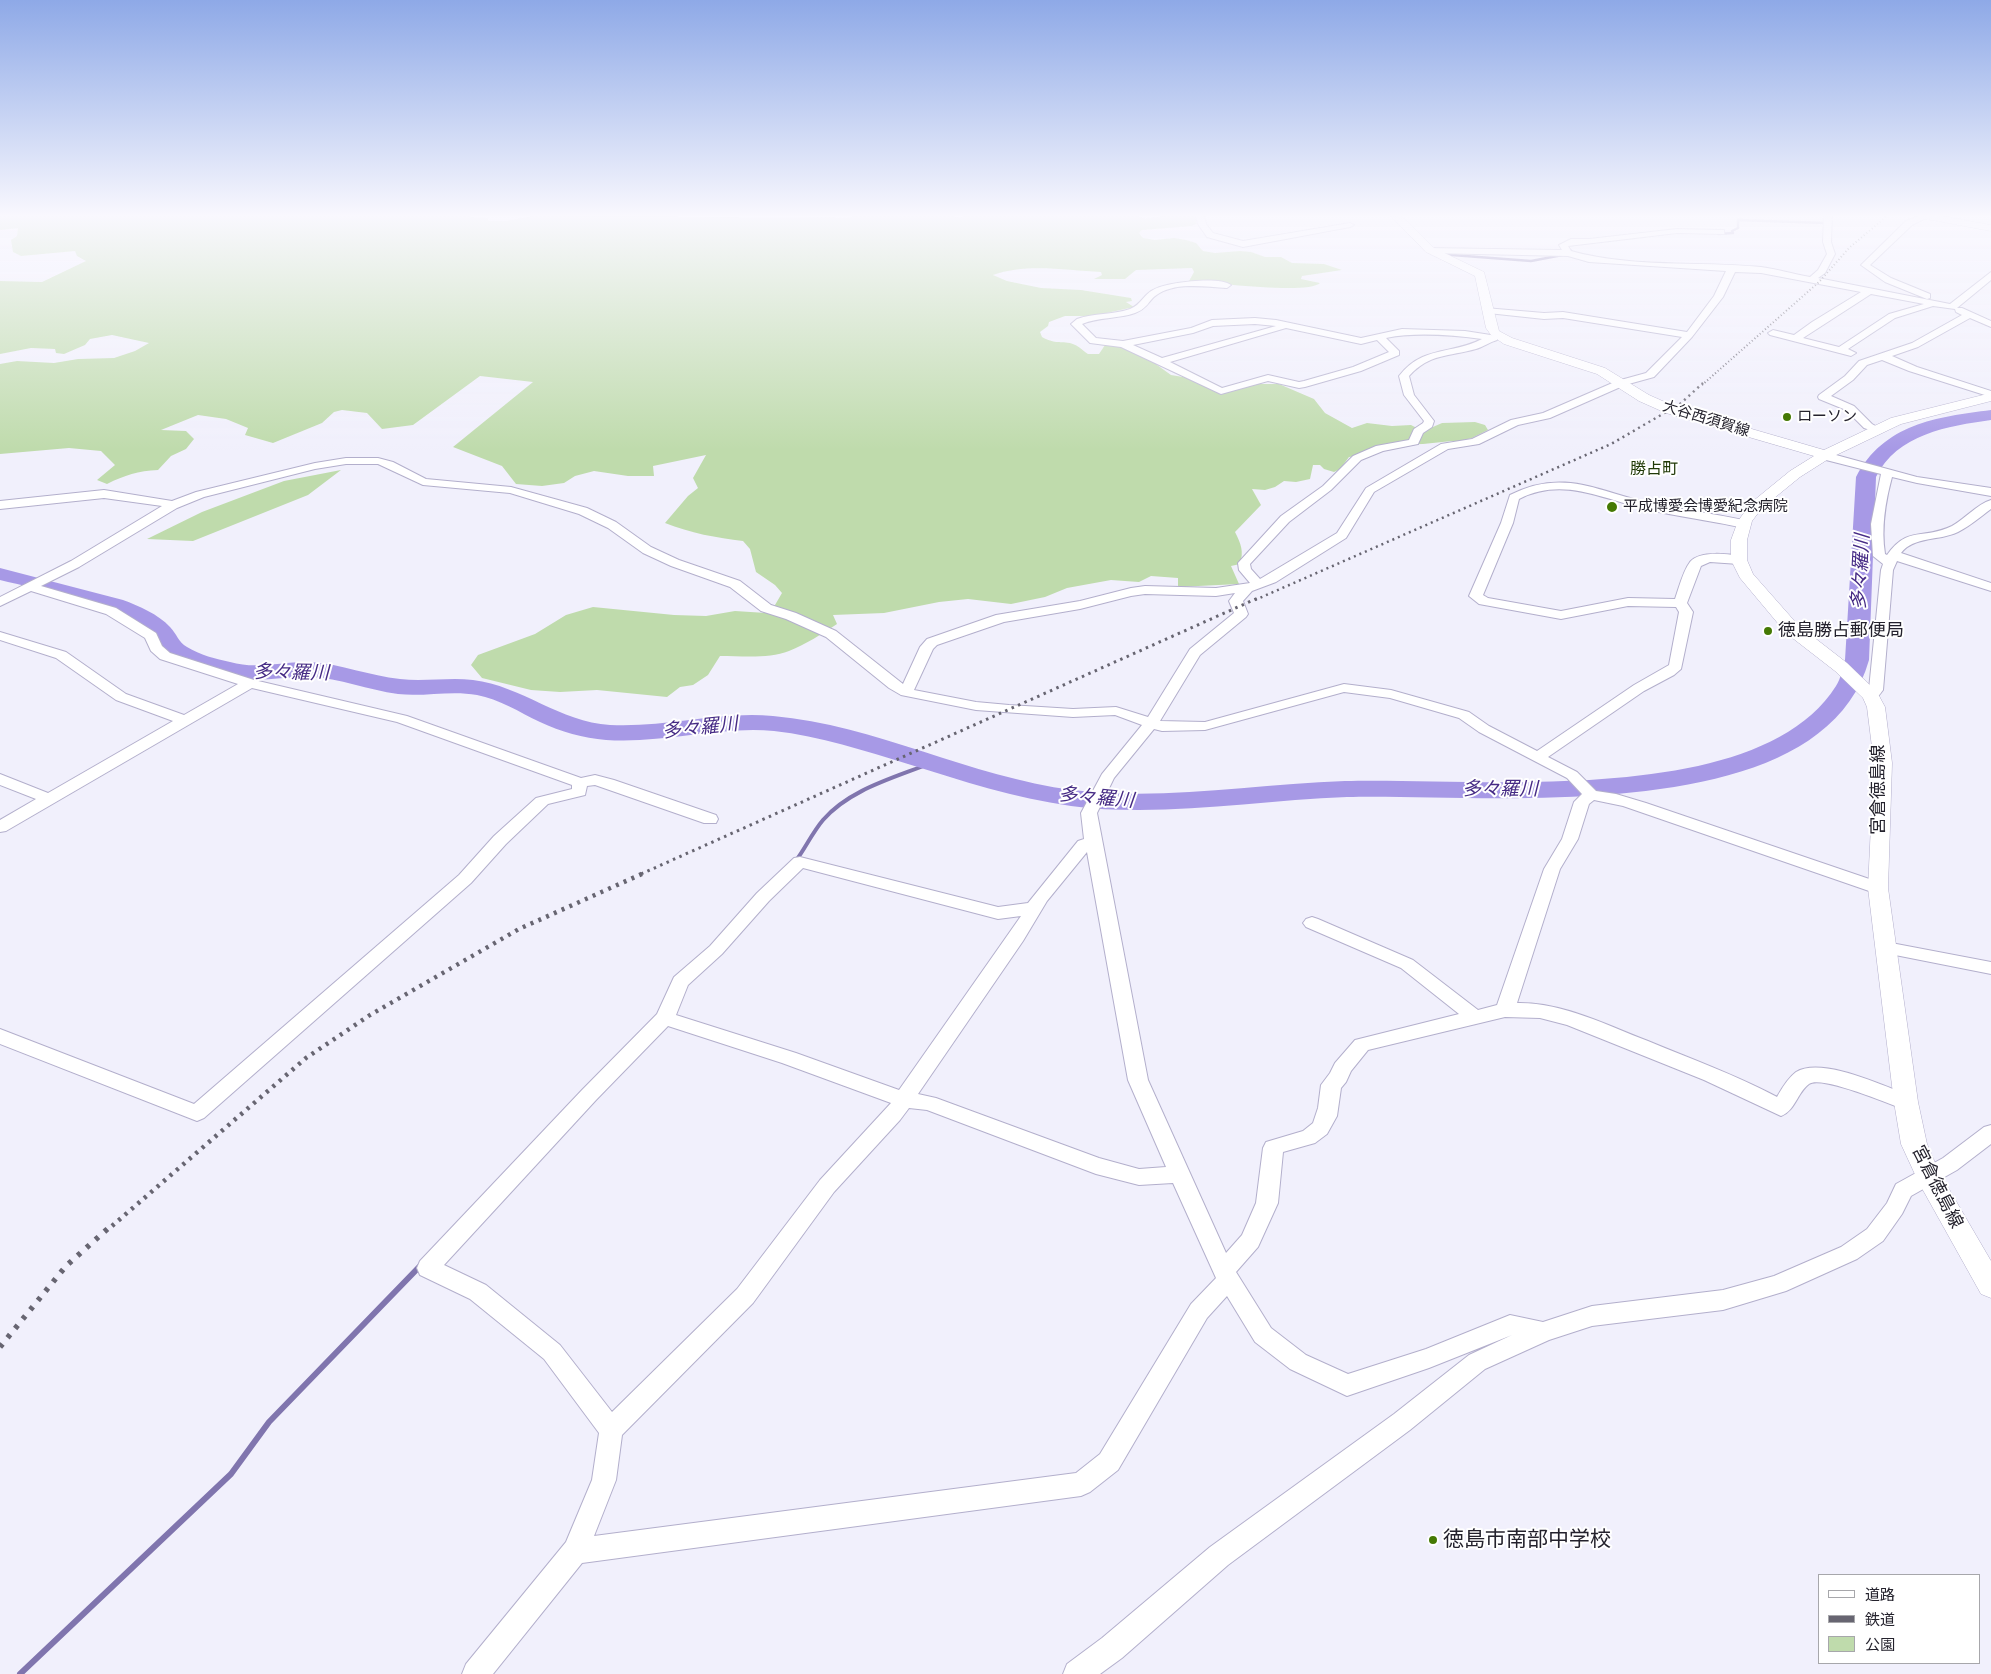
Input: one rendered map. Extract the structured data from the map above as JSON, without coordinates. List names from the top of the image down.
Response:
{
  "streets": {
    "main road": ["大谷西須賀線", "宮倉徳島線"]
  },
  "districts": ["勝占町"],
  "water": ["多々羅川"],
  "places": [
    "ローソン",
    "平成博愛会博愛紀念病院",
    "徳島勝占郵便局",
    "徳島市南部中学校"
  ],
  "legend": ["道路", "鉄道", "公園"]
}
